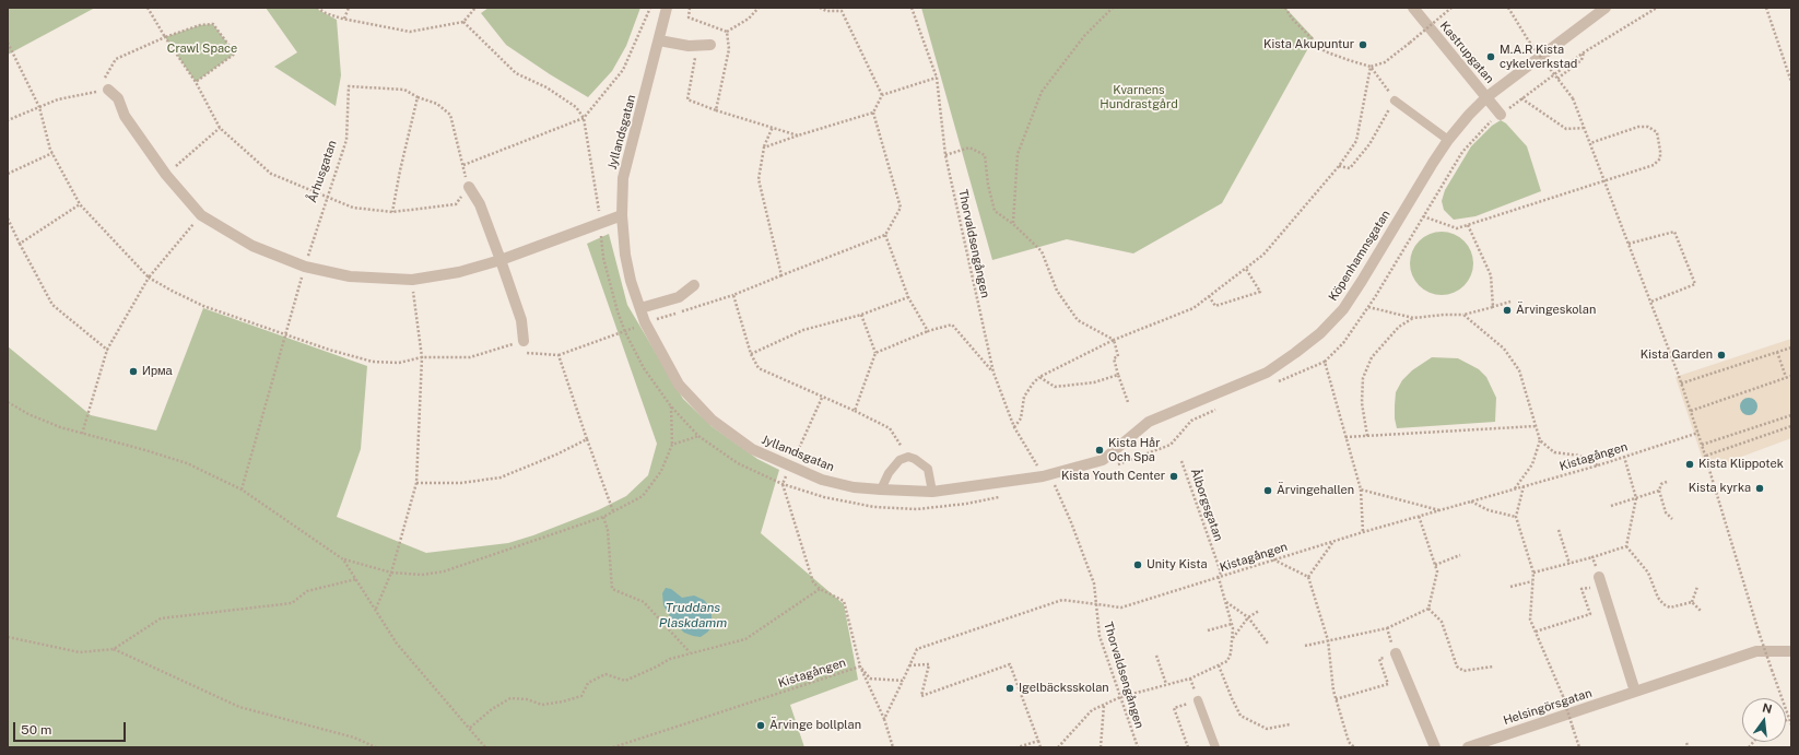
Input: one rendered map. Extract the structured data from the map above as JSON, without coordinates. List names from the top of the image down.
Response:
{
  "streets": {
    "street": [
      "Kastrupgatan",
      "Jyllandsgatan",
      "Köpenhamnsgatan",
      "Helsingörsgatan"
    ],
    "path": [
      "Århusgatan",
      "Thorvaldsengången",
      "Kistagången",
      "Ålborgsgatan"
    ]
  },
  "crossings": [
    ["Kastrupgatan", "Köpenhamnsgatan"],
    ["Jyllandsgatan", "Thorvaldsengången"],
    ["Jyllandsgatan", "Köpenhamnsgatan"],
    ["Thorvaldsengången", "Köpenhamnsgatan"],
    ["Thorvaldsengången", "Kistagången"],
    ["Kistagången", "Ålborgsgatan"]
  ],
  "water": ["Truddans Plaskdamm"],
  "parks": ["Crawl Space", "Kvarnens Hundrastgård"],
  "places": [
    "Kista Akupuntur",
    "M.A.R Kista cykelverkstad",
    "Ärvingeskolan",
    "Kista Garden",
    "Ирма",
    "Kista Hår Och Spa",
    "Kista Klippotek",
    "Kista Youth Center",
    "Kista kyrka",
    "Ärvingehallen",
    "Unity Kista",
    "Igelbäcksskolan",
    "Ärvinge bollplan"
  ],
  "scale_bar": "50 m",
  "north": "top"
}
